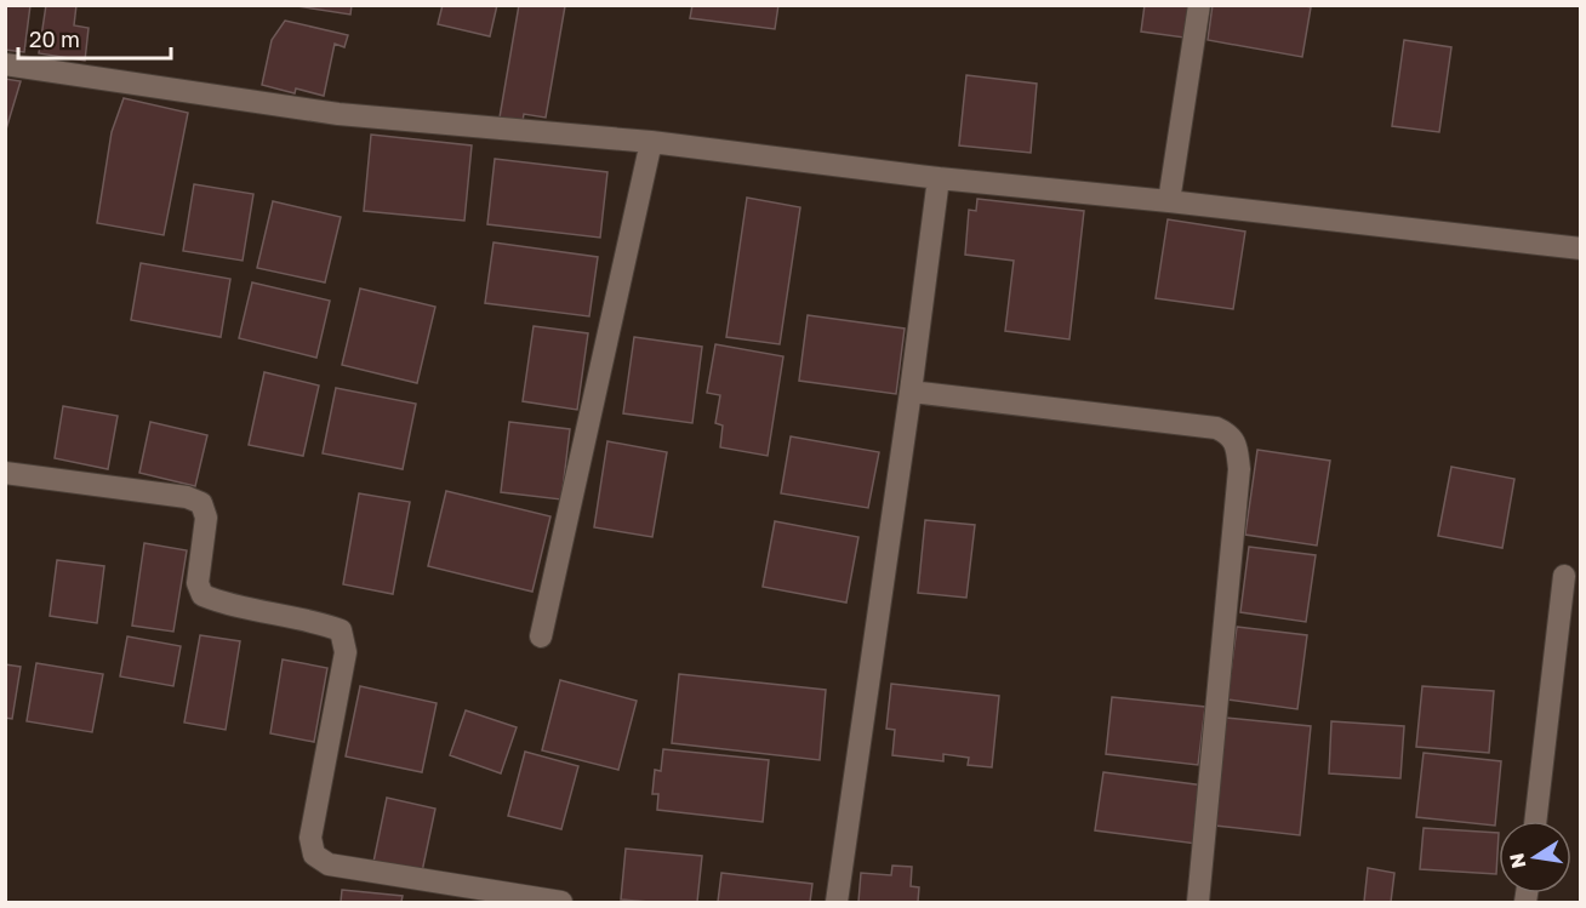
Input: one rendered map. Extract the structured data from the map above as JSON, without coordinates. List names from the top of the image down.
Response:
{
  "scale_bar": "20 m",
  "north": "left"
}
